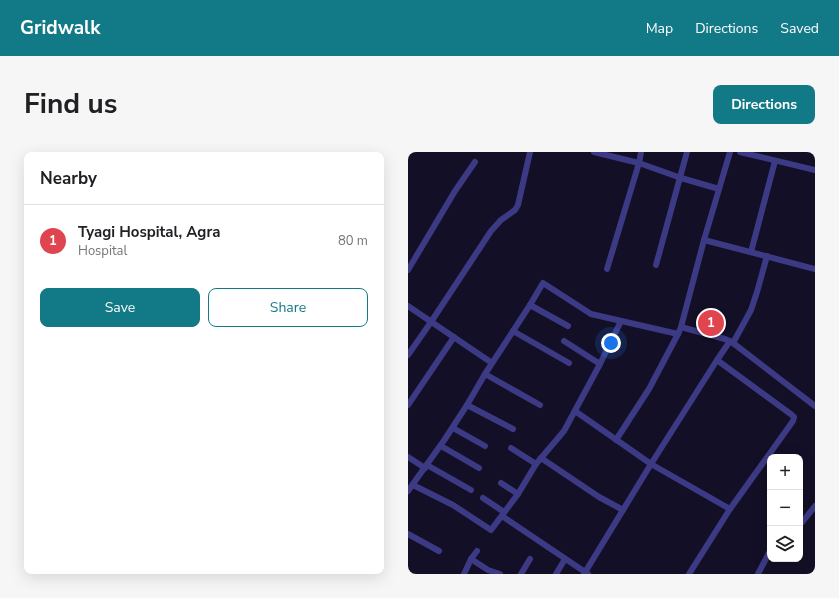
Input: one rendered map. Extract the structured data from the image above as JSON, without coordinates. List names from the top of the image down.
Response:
{
  "page": {
    "header": "Gridwalk",
    "nav": ["Map", "Directions", "Saved"],
    "title": "Find us",
    "buttons": [
      "Directions",
      ["Save", "Share"]
    ],
    "heading": "Nearby",
    "list": [
      {
        "mark": "1",
        "name": "Tyagi Hospital, Agra",
        "note": "Hospital",
        "value": "80 m"
      }
    ],
    "pins": "1",
    "map_buttons": ["+", "−"]
  }
}
